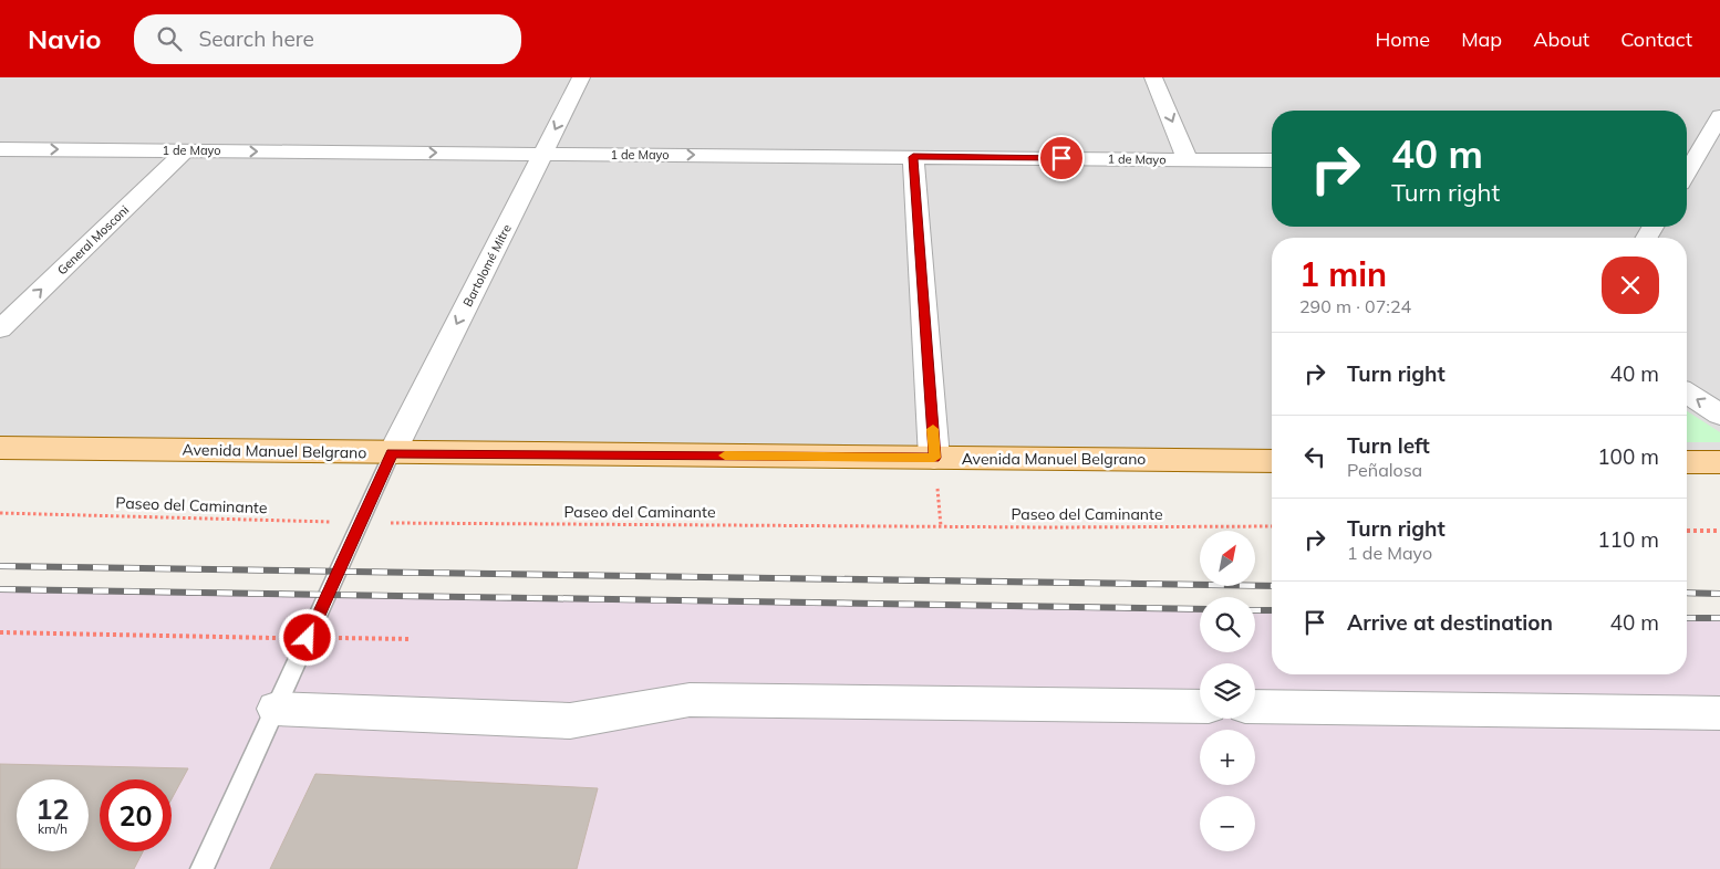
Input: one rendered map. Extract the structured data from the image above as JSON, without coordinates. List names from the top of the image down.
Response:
{
  "streets": {
    "main road": ["Avenida Manuel Belgrano"],
    "street": ["1 de Mayo", "General Mosconi", "Bartolomé Mitre"],
    "path": ["Paseo del Caminante"]
  },
  "crossings": [
    ["1 de Mayo", "General Mosconi"],
    ["1 de Mayo", "Bartolomé Mitre"],
    ["Bartolomé Mitre", "Avenida Manuel Belgrano"]
  ],
  "one_way": ["1 de Mayo", "General Mosconi", "Bartolomé Mitre"],
  "north": "top right",
  "page": {
    "header": "Navio",
    "search": "Search here",
    "nav": [
      "Home",
      "Map",
      "About",
      "Contact"
    ],
    "turn": ["40 m", "Turn right"],
    "heading": ["1 min", "290 m · 07:24"],
    "list": [
      {
        "name": "Turn right",
        "value": "40 m"
      },
      {
        "name": "Turn left",
        "note": "Peñalosa",
        "value": "100 m"
      },
      {
        "name": "Turn right",
        "note": "1 de Mayo",
        "value": "110 m"
      },
      {
        "name": "Arrive at destination",
        "value": "40 m"
      }
    ],
    "map_buttons": ["+", "−"],
    "speed": "12 km/h",
    "limit": "20"
  }
}
